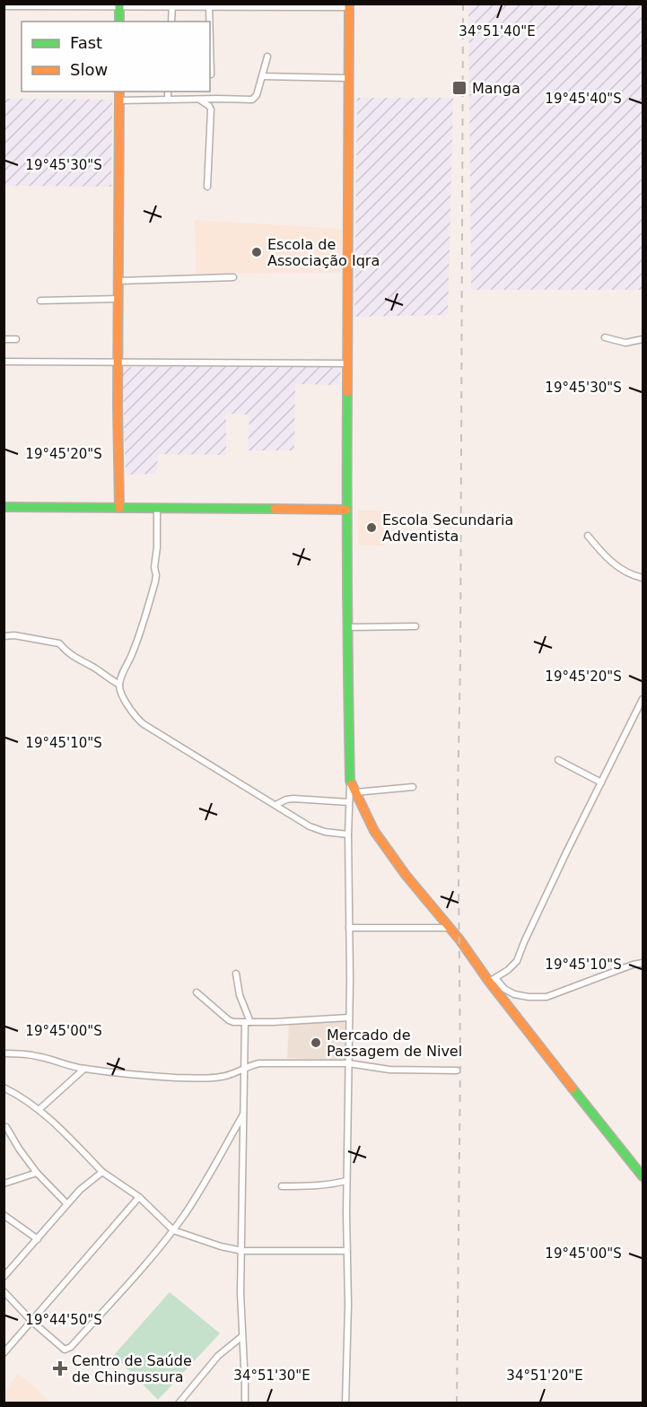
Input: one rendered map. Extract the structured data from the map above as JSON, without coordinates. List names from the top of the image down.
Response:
{
  "places": {
    "transit": ["Manga"],
    "other": ["Escola de Associação Iqra", "Escola Secundaria Adventista", "Mercado de Passagem de Nivel"],
    "health": ["Centro de Saúde de Chingussura"]
  },
  "legend": ["Fast", "Slow"],
  "coordinates": [
    "34°51'40\"E",
    "19°45'40\"S",
    "19°45'30\"S",
    "19°45'20\"S",
    "19°45'10\"S",
    "19°45'00\"S",
    "19°44'50\"S",
    "34°51'30\"E",
    "34°51'20\"E"
  ]
}
